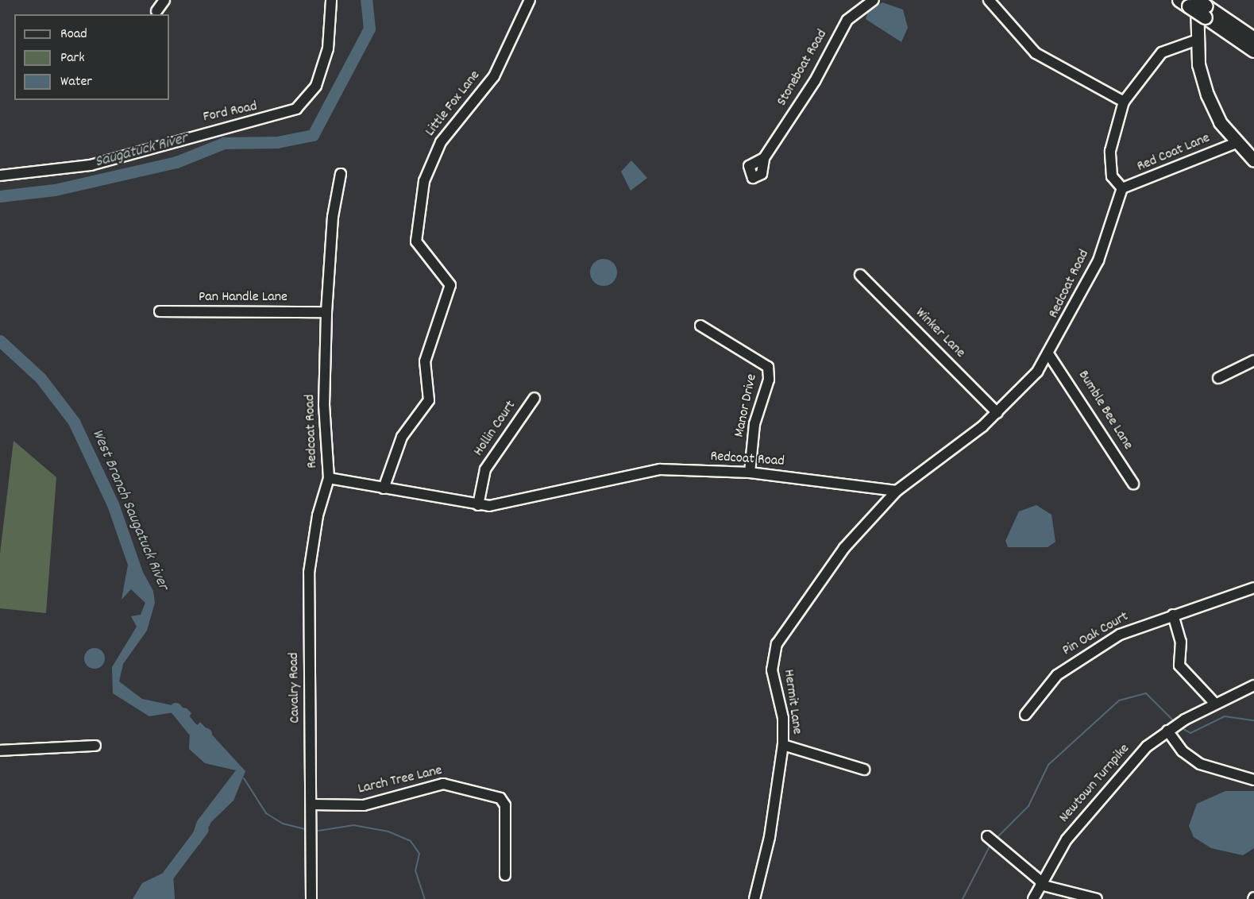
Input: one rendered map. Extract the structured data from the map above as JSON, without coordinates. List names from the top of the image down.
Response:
{
  "streets": {
    "street": [
      "Stoneboat Road",
      "Little Fox Lane",
      "Ford Road",
      "Red Coat Lane",
      "Redcoat Road",
      "Pan Handle Lane",
      "Winker Lane",
      "Manor Drive",
      "Bumble Bee Lane",
      "Hollin Court",
      "Pin Oak Court",
      "Cavalry Road",
      "Hermit Lane",
      "Larch Tree Lane",
      "Newtown Turnpike"
    ]
  },
  "crossings": [
    ["Little Fox Lane", "Redcoat Road"],
    ["Red Coat Lane", "Redcoat Road"],
    ["Redcoat Road", "Pan Handle Lane"],
    ["Redcoat Road", "Winker Lane"],
    ["Redcoat Road", "Manor Drive"],
    ["Redcoat Road", "Bumble Bee Lane"],
    ["Redcoat Road", "Hollin Court"],
    ["Redcoat Road", "Cavalry Road"],
    ["Redcoat Road", "Hermit Lane"],
    ["Cavalry Road", "Larch Tree Lane"]
  ],
  "water": ["Saugatuck River", "West Branch Saugatuck River"],
  "legend": ["Road", "Park", "Water"]
}
